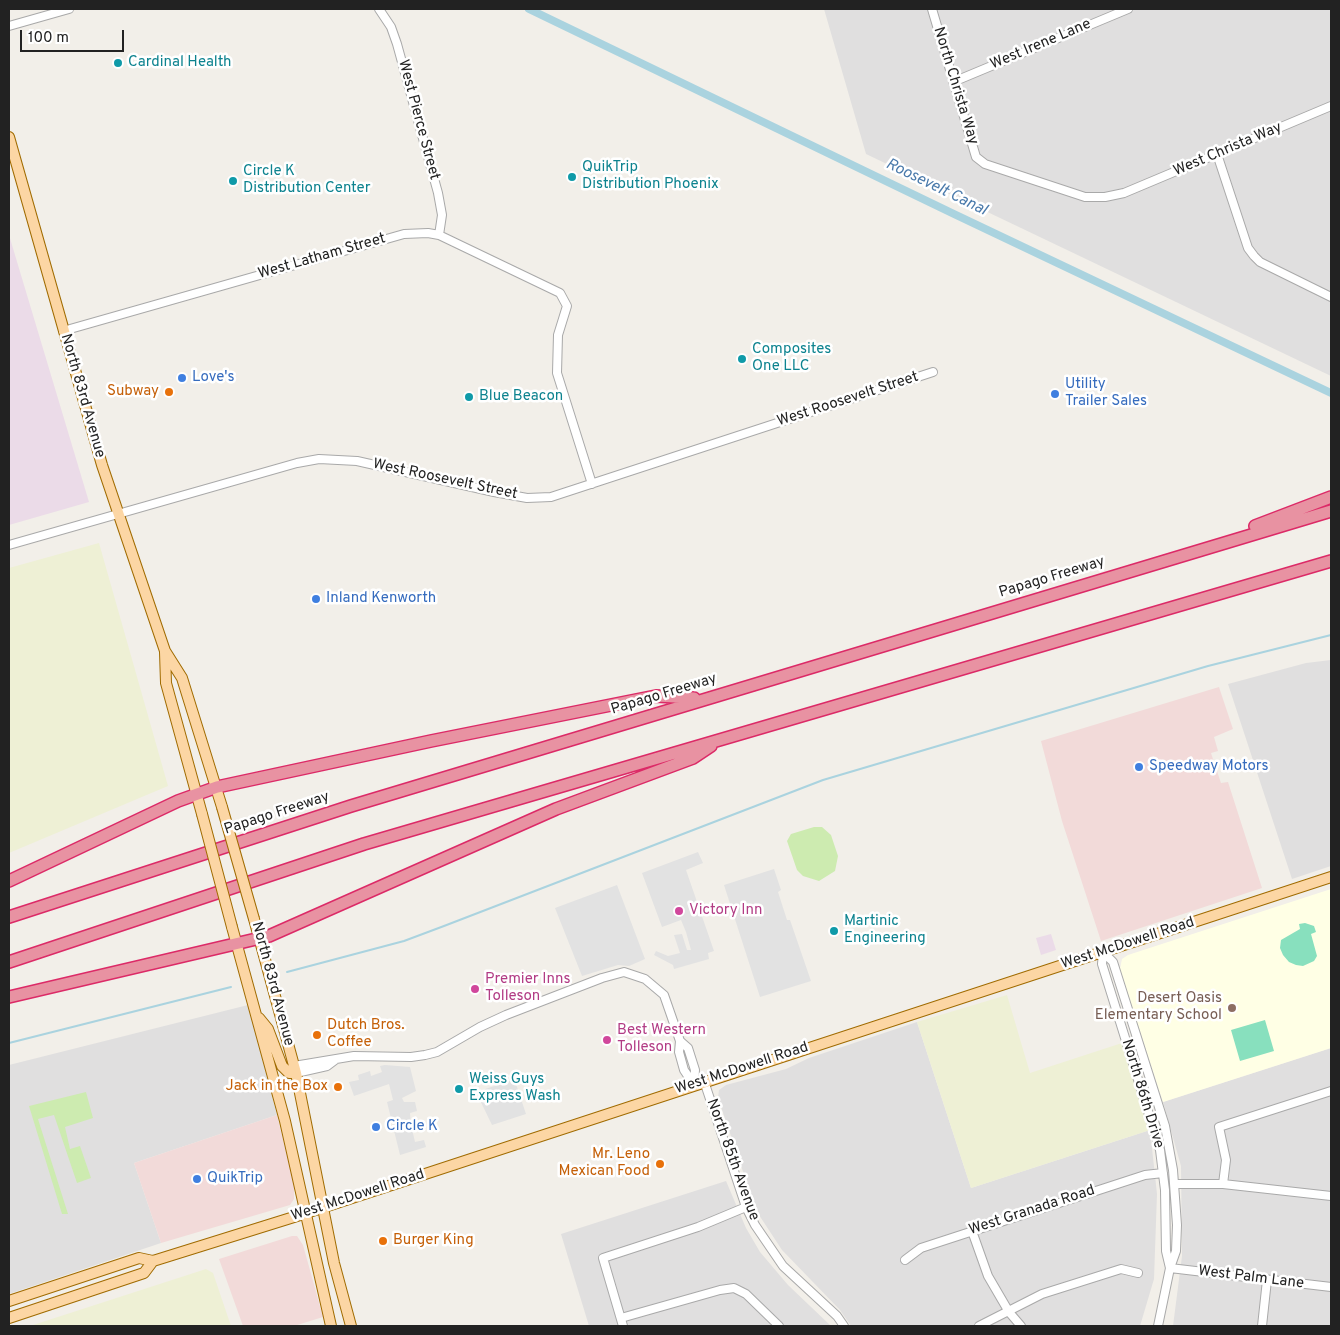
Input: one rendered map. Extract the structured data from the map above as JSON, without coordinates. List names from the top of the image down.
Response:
{
  "streets": {
    "highway": ["Papago Freeway"],
    "main road": ["North 83rd Avenue", "West McDowell Road"],
    "street": [
      "West Irene Lane",
      "North Christa Way",
      "West Pierce Street",
      "West Christa Way",
      "West Latham Street",
      "West Roosevelt Street",
      "North 86th Drive",
      "North 85th Avenue",
      "West Granada Road",
      "West Palm Lane"
    ]
  },
  "crossings": [
    ["West Irene Lane", "North Christa Way"],
    ["North Christa Way", "West Christa Way"],
    ["West Pierce Street", "West Latham Street"],
    ["West Latham Street", "North 83rd Avenue"],
    ["West Latham Street", "West Roosevelt Street"],
    ["North 83rd Avenue", "West Roosevelt Street"],
    ["North 83rd Avenue", "West McDowell Road"],
    ["North 83rd Avenue", "North 85th Avenue"],
    ["West McDowell Road", "North 86th Drive"],
    ["West McDowell Road", "North 85th Avenue"],
    ["North 86th Drive", "West Granada Road"],
    ["North 86th Drive", "West Palm Lane"]
  ],
  "water": ["Roosevelt Canal"],
  "places": [
    "Cardinal Health",
    "QuikTrip Distribution Phoenix",
    "Circle K Distribution Center",
    "Composites One LLC",
    "Love's",
    "Subway",
    "Utility Trailer Sales",
    "Blue Beacon",
    "Inland Kenworth",
    "Speedway Motors",
    "Victory Inn",
    "Martinic Engineering",
    "Premier Inns Tolleson",
    "Desert Oasis Elementary School",
    "Dutch Bros. Coffee",
    "Best Western Tolleson",
    "Jack in the Box",
    "Weiss Guys Express Wash",
    "Circle K",
    "Mr. Leno Mexican Food",
    "QuikTrip",
    "Burger King"
  ],
  "scale_bar": "100 m"
}
